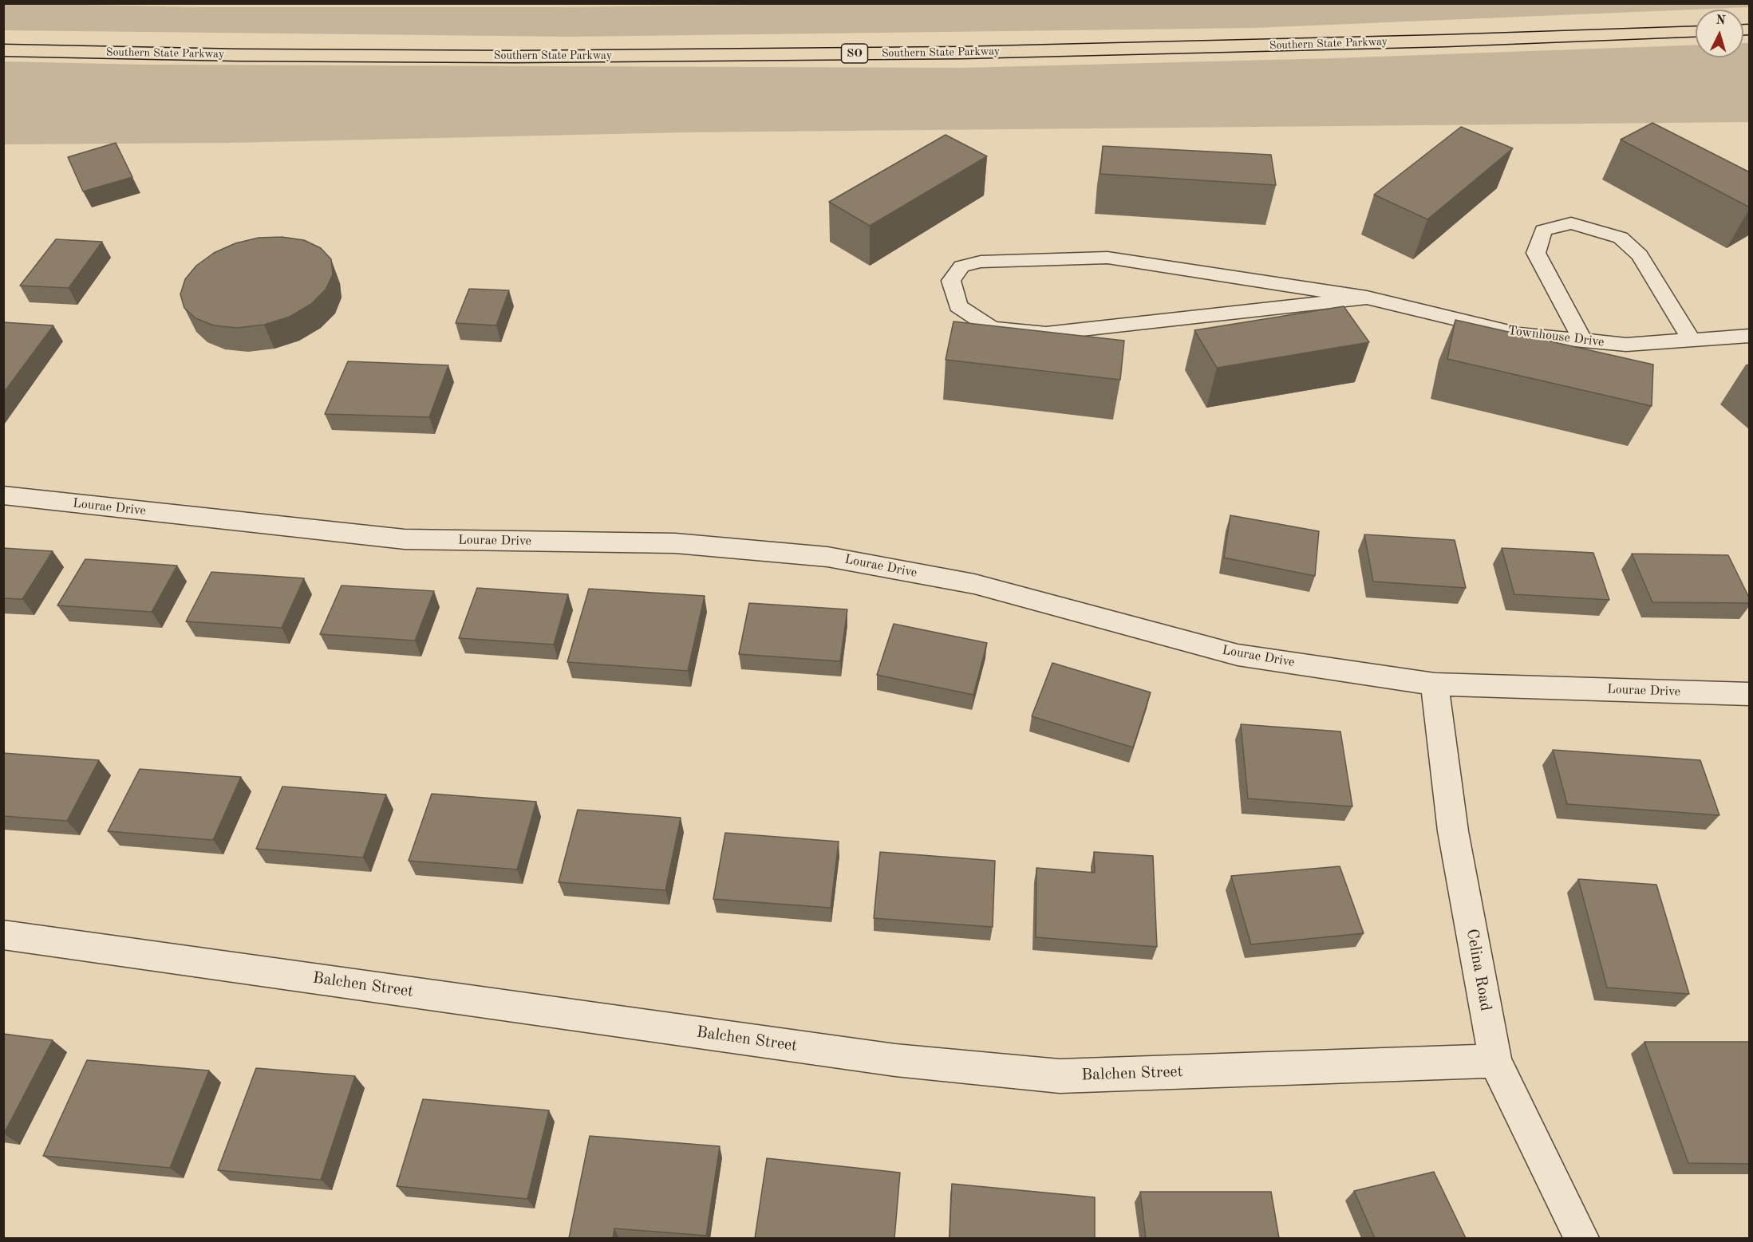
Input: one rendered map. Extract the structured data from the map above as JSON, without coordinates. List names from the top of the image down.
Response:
{
  "streets": {
    "highway": ["Southern State Parkway", "SO"],
    "street": ["Lourae Drive", "Celina Road", "Balchen Street"],
    "lane": ["Townhouse Drive"]
  },
  "crossings": [
    ["Lourae Drive", "Celina Road"],
    ["Celina Road", "Balchen Street"]
  ],
  "north": "top"
}
